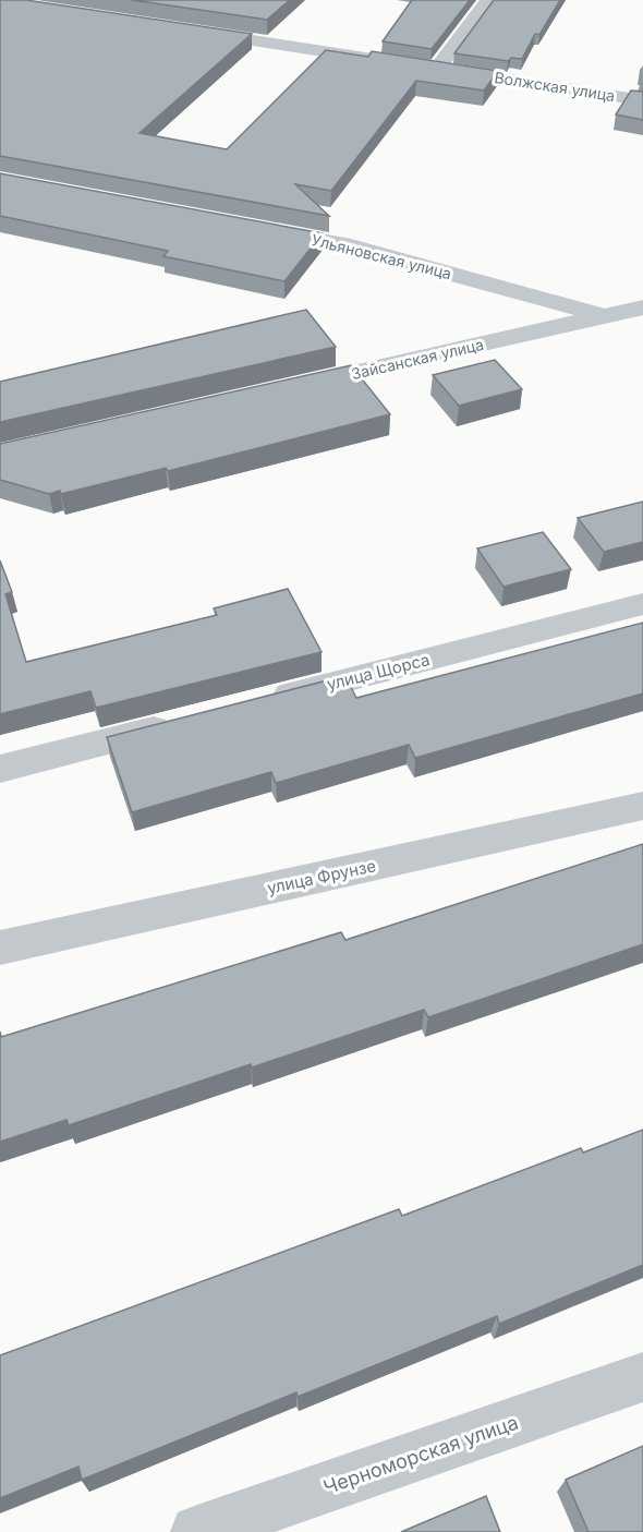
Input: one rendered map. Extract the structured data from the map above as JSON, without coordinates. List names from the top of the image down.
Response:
{
  "streets": {
    "street": [
      "Волжская улица",
      "Ульяновская улица",
      "Зайсанская улица",
      "улица Щорса",
      "улица Фрунзе",
      "Черноморская улица"
    ]
  },
  "crossings": [
    ["Ульяновская улица", "Зайсанская улица"]
  ]
}
